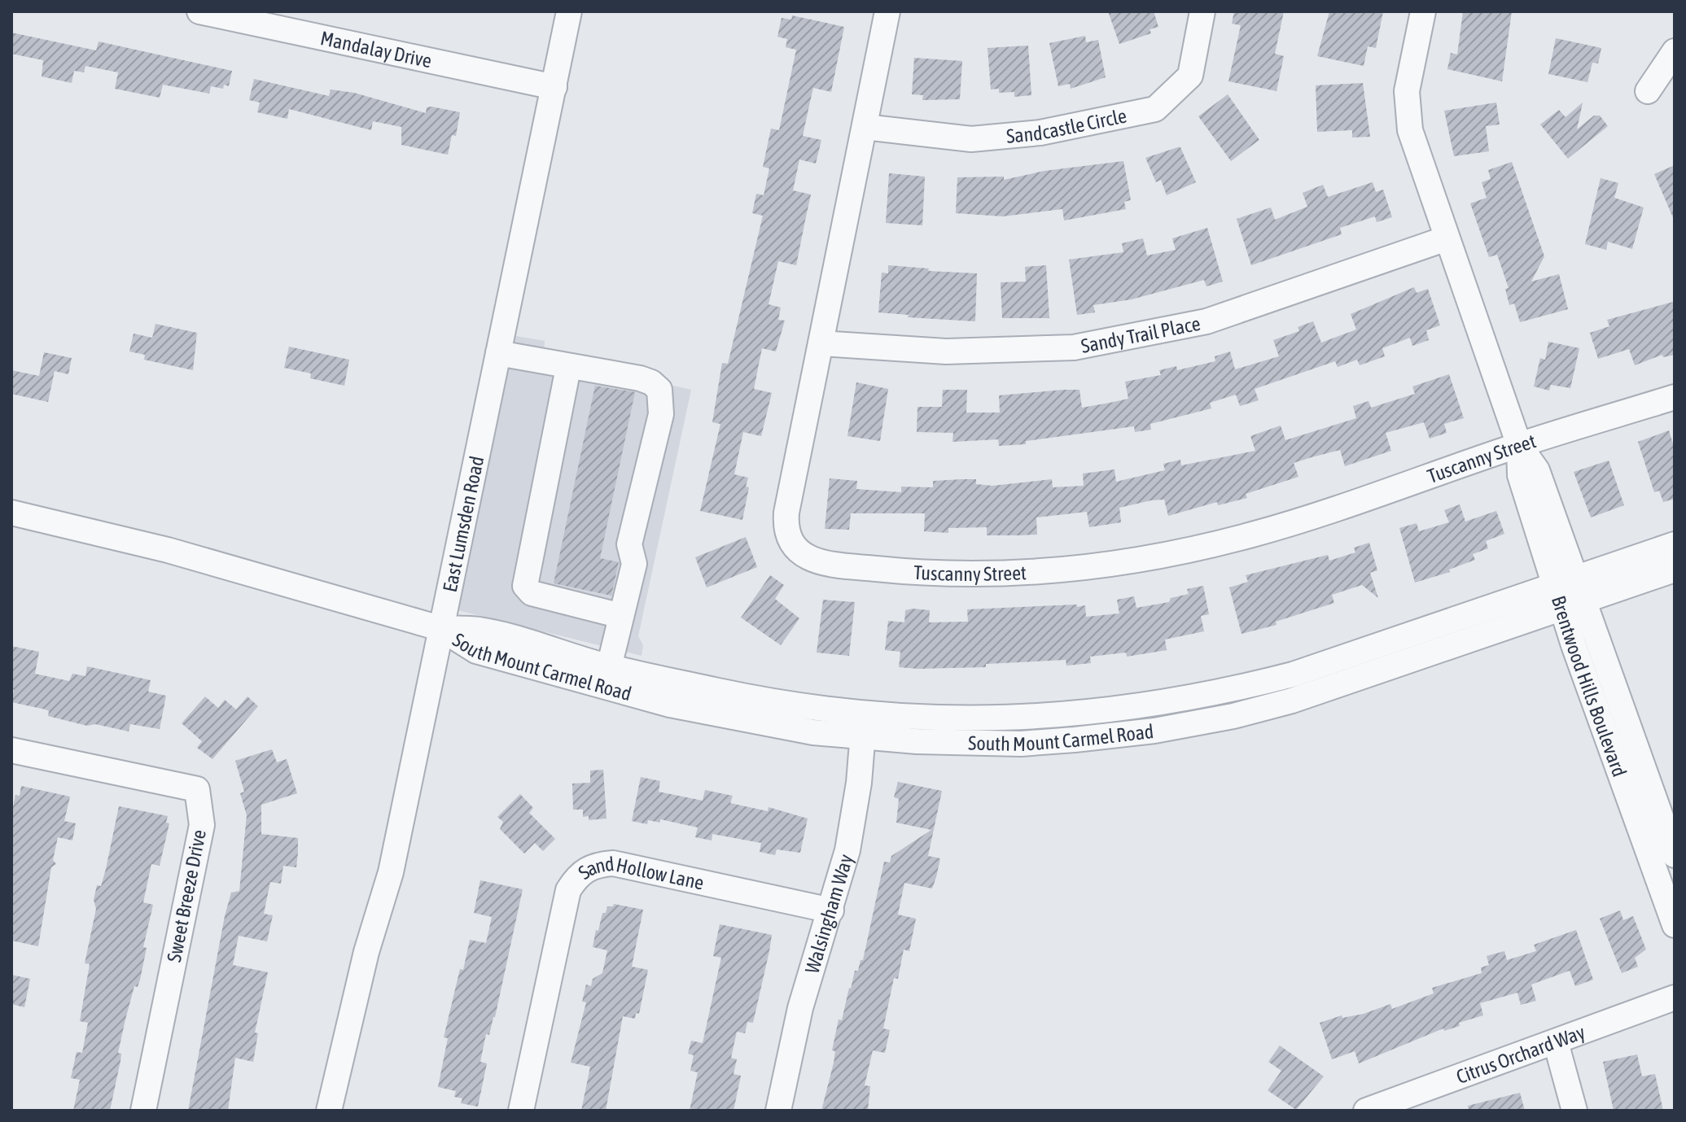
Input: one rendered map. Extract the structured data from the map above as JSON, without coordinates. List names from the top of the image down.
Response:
{
  "streets": {
    "street": [
      "Mandalay Drive",
      "Sandcastle Circle",
      "Sandy Trail Place",
      "Tuscanny Street",
      "East Lumsden Road",
      "South Mount Carmel Road",
      "Brentwood Hills Boulevard",
      "Sand Hollow Lane",
      "Sweet Breeze Drive",
      "Walsingham Way",
      "Citrus Orchard Way"
    ]
  },
  "crossings": [
    ["Mandalay Drive", "East Lumsden Road"],
    ["Sandcastle Circle", "Tuscanny Street"],
    ["Sandy Trail Place", "Tuscanny Street"],
    ["Sandy Trail Place", "Brentwood Hills Boulevard"],
    ["Tuscanny Street", "Brentwood Hills Boulevard"],
    ["East Lumsden Road", "South Mount Carmel Road"],
    ["South Mount Carmel Road", "Brentwood Hills Boulevard"],
    ["South Mount Carmel Road", "Walsingham Way"],
    ["Sand Hollow Lane", "Walsingham Way"]
  ]
}
